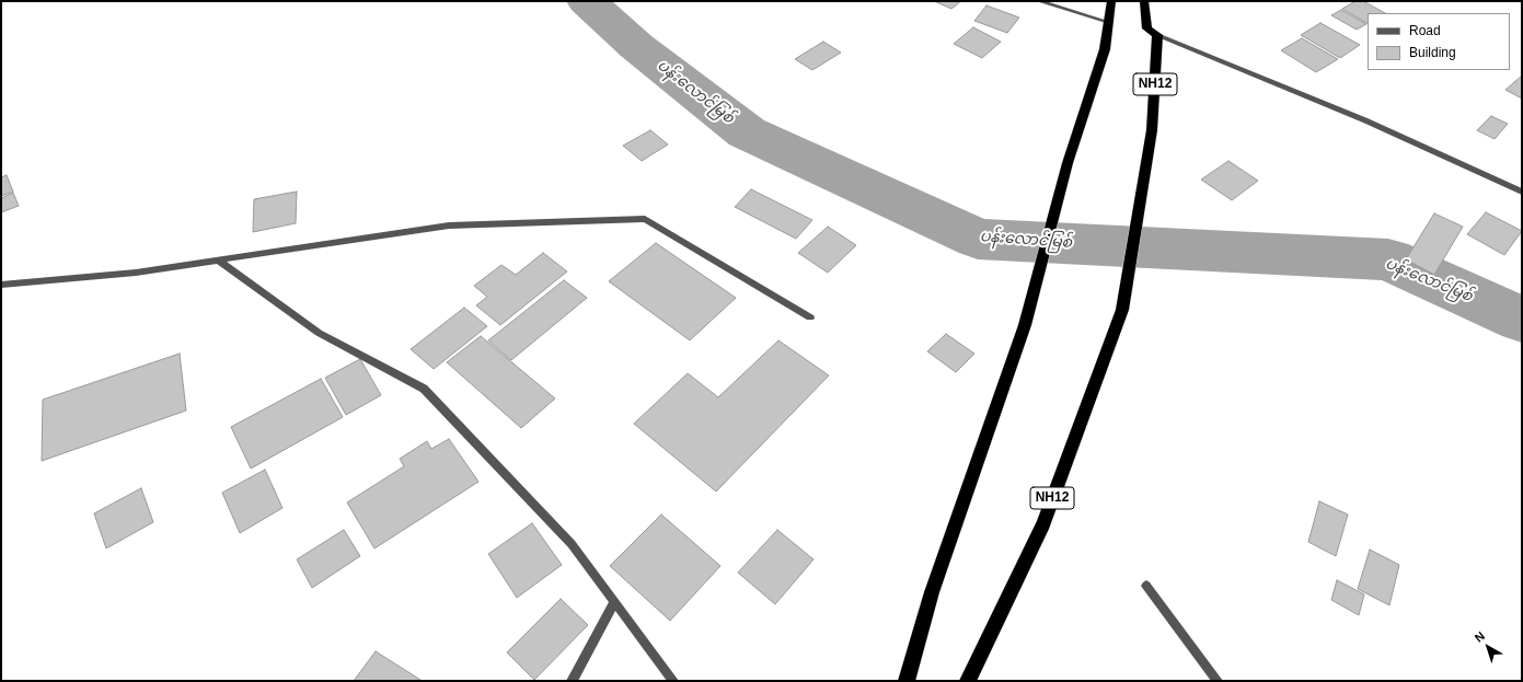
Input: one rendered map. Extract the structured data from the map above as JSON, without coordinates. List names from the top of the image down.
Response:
{
  "streets": {
    "highway": ["NH12"]
  },
  "water": ["ပန်းလောင်မြစ်"],
  "legend": ["Road", "Building"],
  "north": "top left"
}
